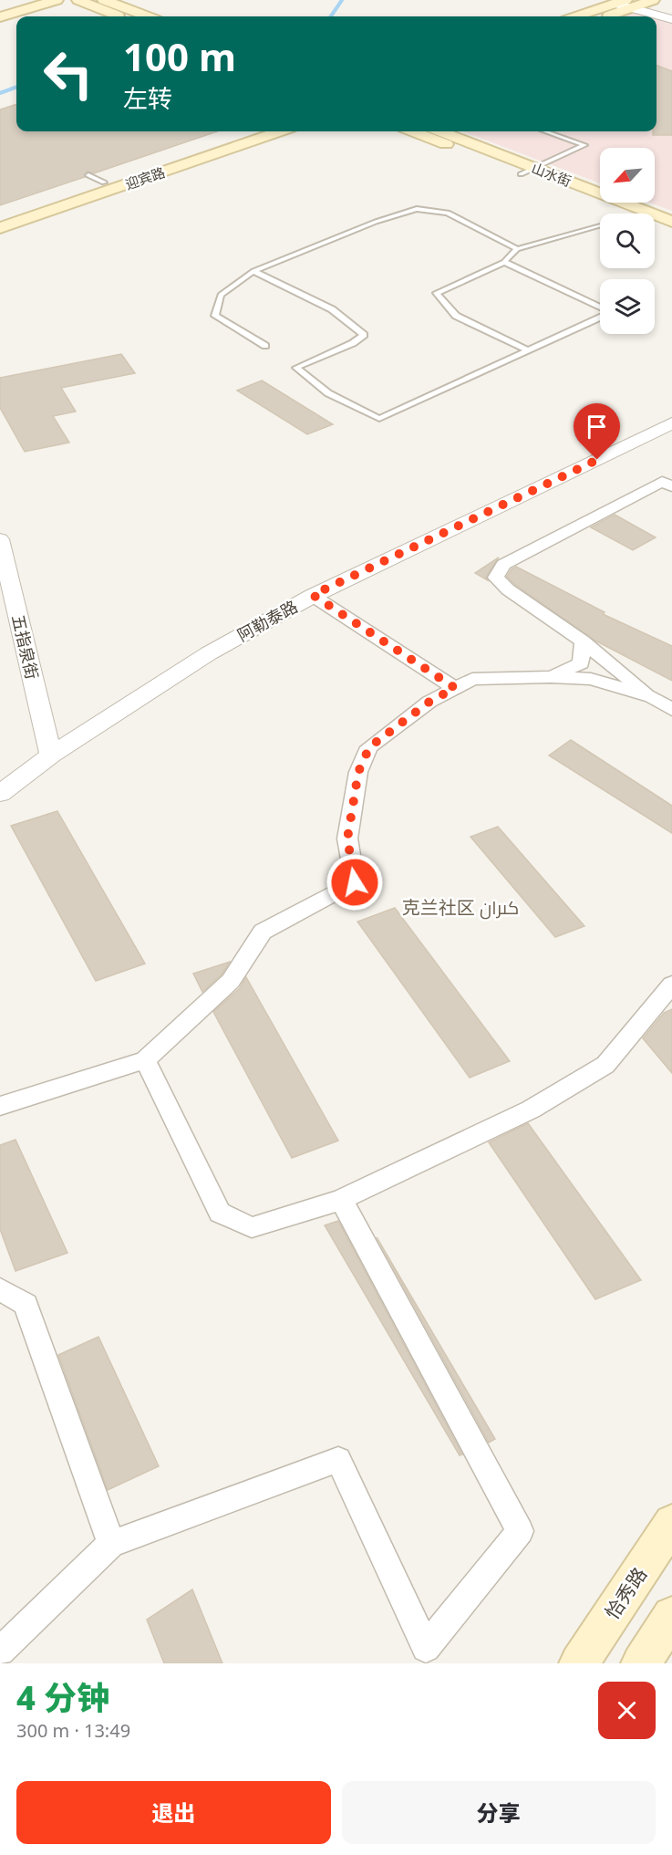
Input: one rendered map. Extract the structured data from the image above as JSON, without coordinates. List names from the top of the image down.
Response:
{
  "streets": {
    "main road": ["山水街", "迎宾路", "恰秀路"],
    "street": ["阿勒泰路", "五指泉街"]
  },
  "crossings": [
    ["阿勒泰路", "五指泉街"]
  ],
  "districts": ["克兰社区 كىران"],
  "north": "bottom left",
  "page": {
    "turn": ["100 m", "左转"],
    "heading": ["4 分钟", "300 m · 13:49"],
    "buttons": ["退出", "分享"]
  }
}
